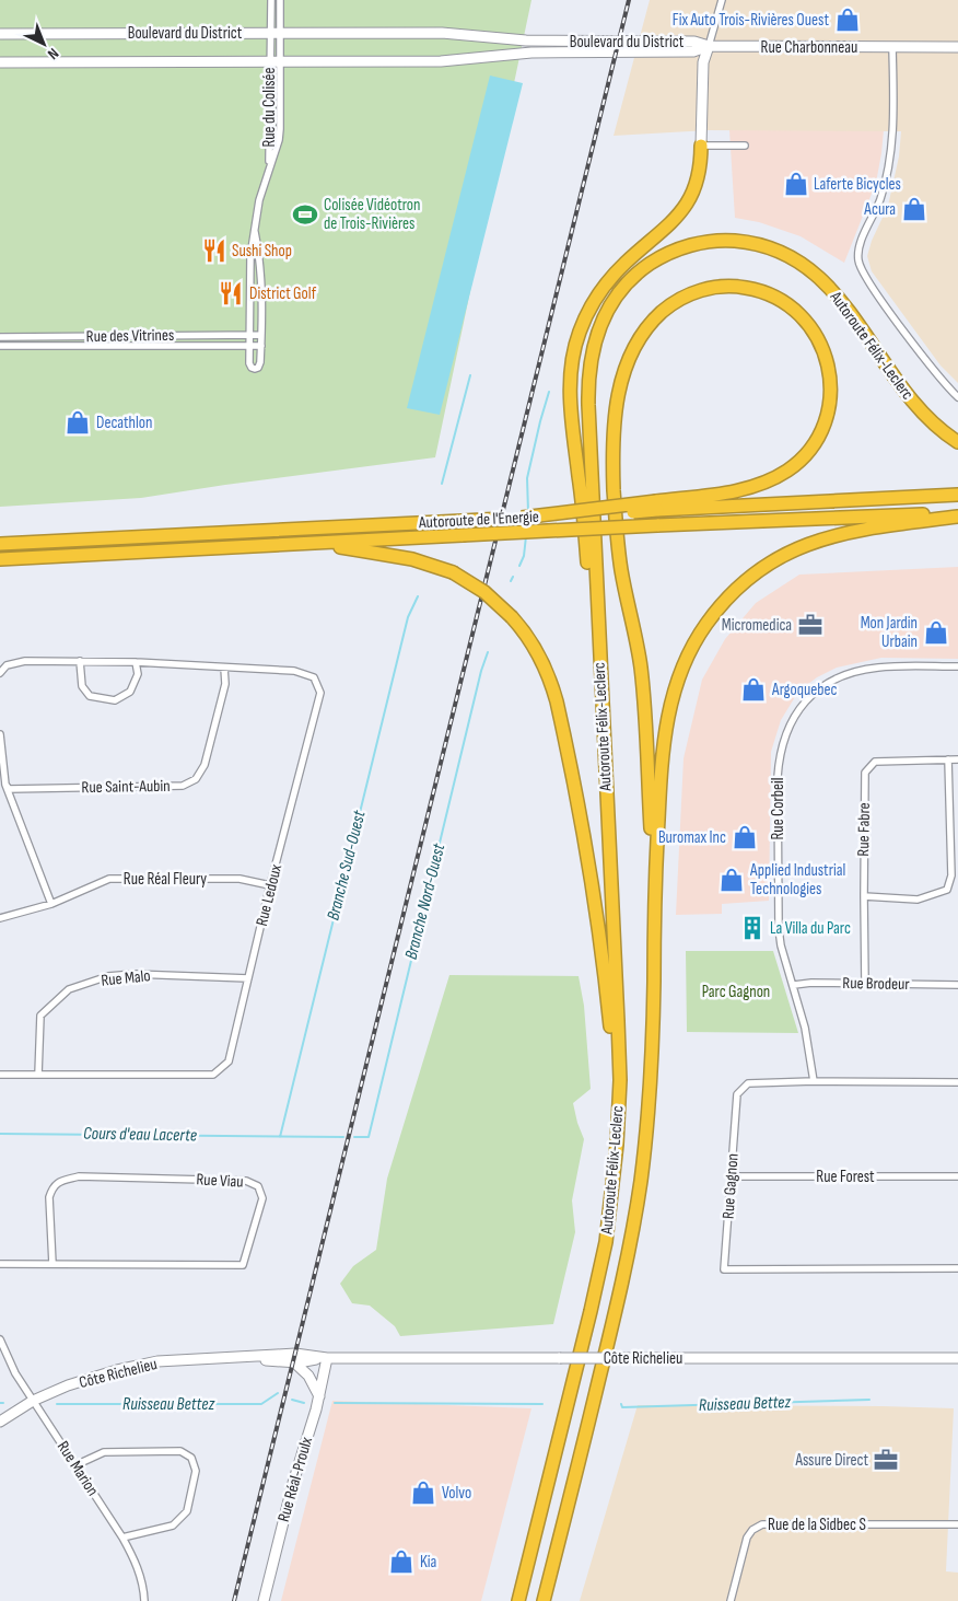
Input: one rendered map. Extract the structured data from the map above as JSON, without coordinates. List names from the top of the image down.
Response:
{
  "streets": {
    "highway": ["Autoroute Félix-Leclerc", "Autoroute de l'Énergie"],
    "street": [
      "Boulevard du District",
      "Rue Charbonneau",
      "Rue du Colisée",
      "Rue des Vitrines",
      "Rue Saint-Aubin",
      "Rue Corbeil",
      "Rue Fabre",
      "Rue Réal Fleury",
      "Rue Ledoux",
      "Rue Malo",
      "Rue Brodeur",
      "Rue Forest",
      "Rue Viau",
      "Rue Gagnon",
      "Côte Richelieu",
      "Rue Marion",
      "Rue Réal-Proulx",
      "Rue de la Sidbec S"
    ]
  },
  "crossings": [
    ["Boulevard du District", "Rue Charbonneau"],
    ["Boulevard du District", "Rue du Colisée"],
    ["Rue du Colisée", "Rue des Vitrines"],
    ["Rue Saint-Aubin", "Rue Ledoux"],
    ["Rue Corbeil", "Rue Brodeur"],
    ["Rue Corbeil", "Rue Gagnon"],
    ["Rue Fabre", "Rue Brodeur"],
    ["Rue Réal Fleury", "Rue Ledoux"],
    ["Rue Ledoux", "Rue Malo"],
    ["Rue Forest", "Rue Gagnon"],
    ["Côte Richelieu", "Rue Marion"],
    ["Côte Richelieu", "Rue Réal-Proulx"]
  ],
  "water": [
    "Branche Sud-Ouest",
    "Branche Nord-Ouest",
    "Cours d'eau Lacerte",
    "Ruisseau Bettez"
  ],
  "parks": ["Parc Gagnon"],
  "places": {
    "shop": [
      "Fix Auto Trois-Rivières Ouest",
      "Laferte Bicycles",
      "Acura",
      "Decathlon",
      "Mon Jardin Urbain",
      "Argoquebec",
      "Buromax Inc",
      "Applied Industrial Technologies",
      "Volvo",
      "Kia"
    ],
    "sports": ["Colisée Vidéotron de Trois-Rivières"],
    "restaurant": ["Sushi Shop", "District Golf"],
    "office": ["Micromedica", "Assure Direct"],
    "building": ["La Villa du Parc"]
  },
  "north": "bottom right"
}
